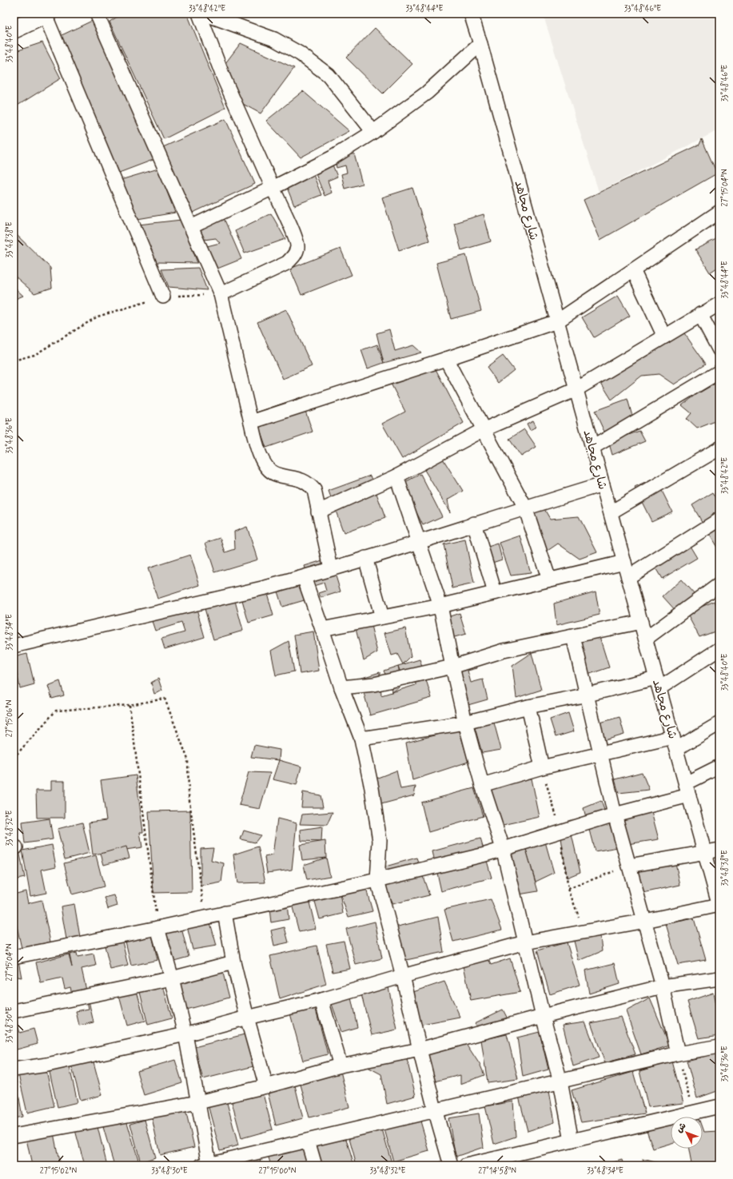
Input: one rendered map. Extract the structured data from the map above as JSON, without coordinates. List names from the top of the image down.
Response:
{
  "streets": {
    "street": ["شارع مجاهد"]
  },
  "north": "top left",
  "coordinates": [
    "33°48'42\"E",
    "33°48'44\"E",
    "33°48'46\"E",
    "33°48'40\"E",
    "27°15'04\"N",
    "33°48'38\"E",
    "33°48'36\"E",
    "33°48'34\"E",
    "27°15'06\"N",
    "33°48'32\"E",
    "33°48'30\"E",
    "27°15'02\"N",
    "27°15'00\"N",
    "27°14'58\"N"
  ]
}
